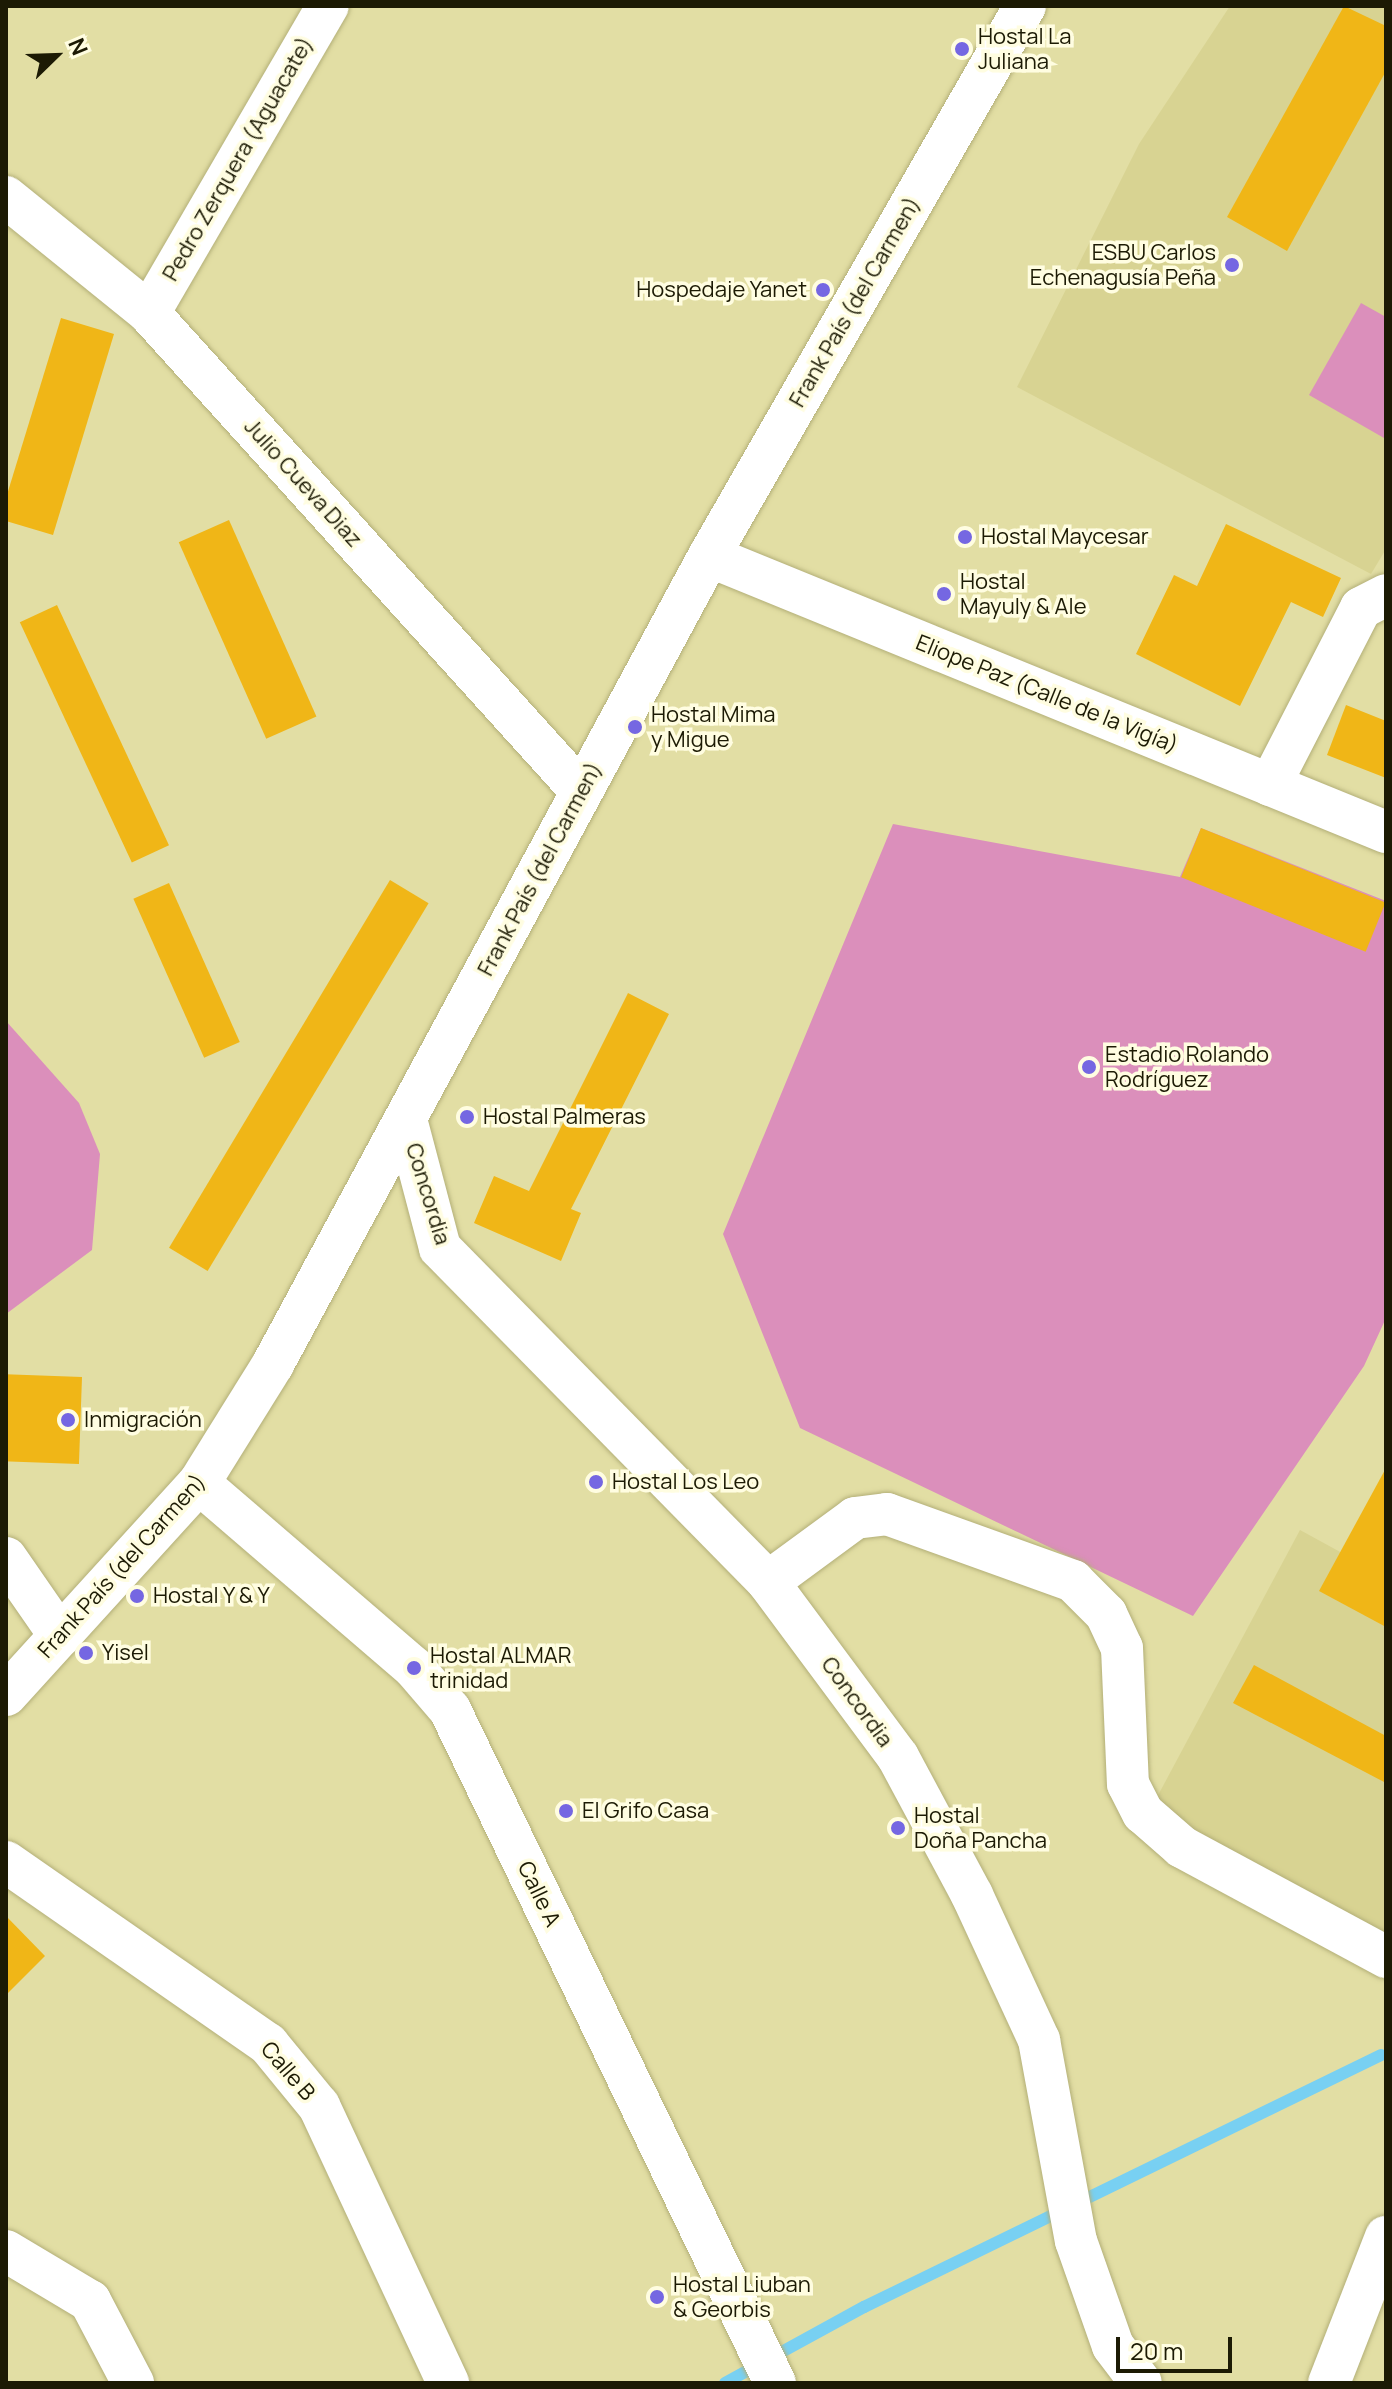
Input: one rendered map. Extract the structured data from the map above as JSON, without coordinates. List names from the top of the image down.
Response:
{
  "streets": {
    "street": [
      "Pedro Zerquera (Aguacate)",
      "Frank País (del Carmen)",
      "Julio Cueva Diaz",
      "Eliope Paz (Calle de la Vigía)",
      "Concordia",
      "Calle A",
      "Calle B"
    ]
  },
  "crossings": [
    ["Pedro Zerquera (Aguacate)", "Julio Cueva Diaz"],
    ["Frank País (del Carmen)", "Julio Cueva Diaz"],
    ["Frank País (del Carmen)", "Eliope Paz (Calle de la Vigía)"],
    ["Frank País (del Carmen)", "Concordia"],
    ["Frank País (del Carmen)", "Calle A"]
  ],
  "places": [
    "Hostal La Juliana",
    "ESBU Carlos Echenagusía Peña",
    "Hospedaje Yanet",
    "Hostal Maycesar",
    "Hostal Mayuly & Ale",
    "Hostal Mima y Migue",
    "Estadio Rolando Rodríguez",
    "Hostal Palmeras",
    "Inmigración",
    "Hostal Los Leo",
    "Hostal Y & Y",
    "Yisel",
    "Hostal ALMAR trinidad",
    "El Grifo Casa",
    "Hostal Doña Pancha",
    "Hostal Liuban & Georbis"
  ],
  "scale_bar": "20 m",
  "north": "top right"
}
